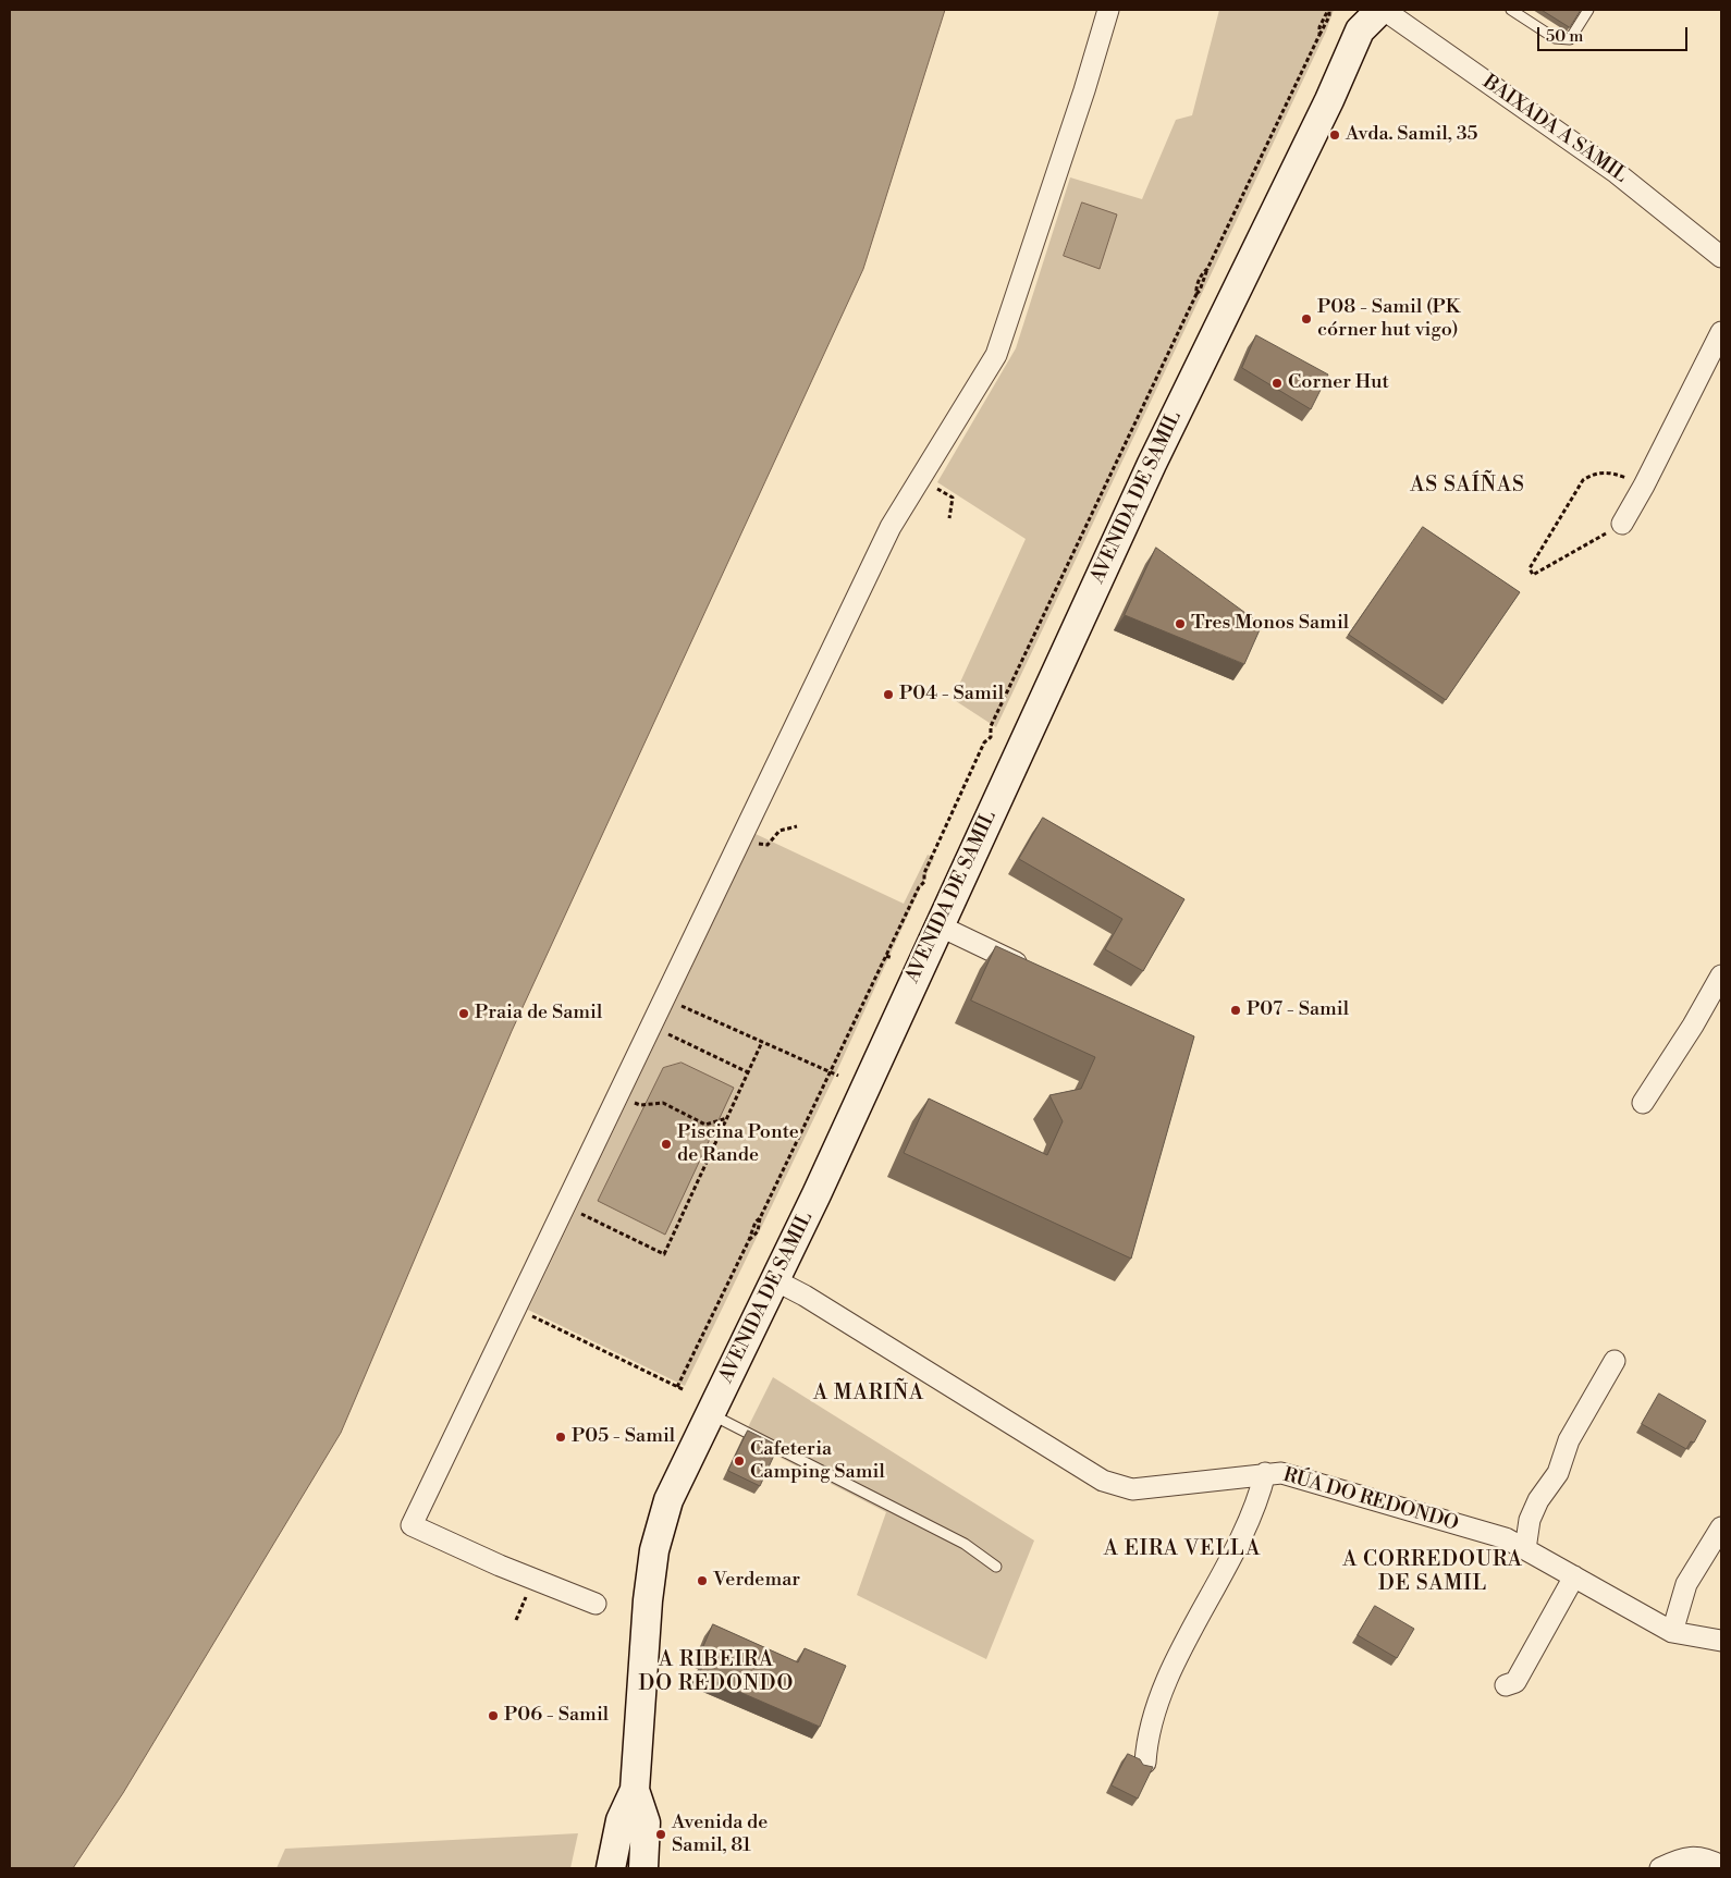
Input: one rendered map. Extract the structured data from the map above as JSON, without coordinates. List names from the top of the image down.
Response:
{
  "streets": {
    "main road": ["AVENIDA DE SAMIL"],
    "street": ["BAIXADA A SAMIL", "RÚA DO REDONDO"]
  },
  "crossings": [
    ["BAIXADA A SAMIL", "AVENIDA DE SAMIL"],
    ["AVENIDA DE SAMIL", "RÚA DO REDONDO"]
  ],
  "districts": [
    "AS SAÍÑAS",
    "A MARIÑA",
    "A EIRA VELLA",
    "A CORREDOURA DE SAMIL",
    "A RIBEIRA DO REDONDO"
  ],
  "places": [
    "Avda. Samil, 35",
    "P08 - Samil (PK córner hut vigo)",
    "Corner Hut",
    "Tres Monos Samil",
    "P04 - Samil",
    "P07 - Samil",
    "Praia de Samil",
    "Piscina Ponte de Rande",
    "P05 - Samil",
    "Cafeteria Camping Samil",
    "Verdemar",
    "P06 - Samil",
    "Avenida de Samil, 81"
  ],
  "scale_bar": "50 m"
}
